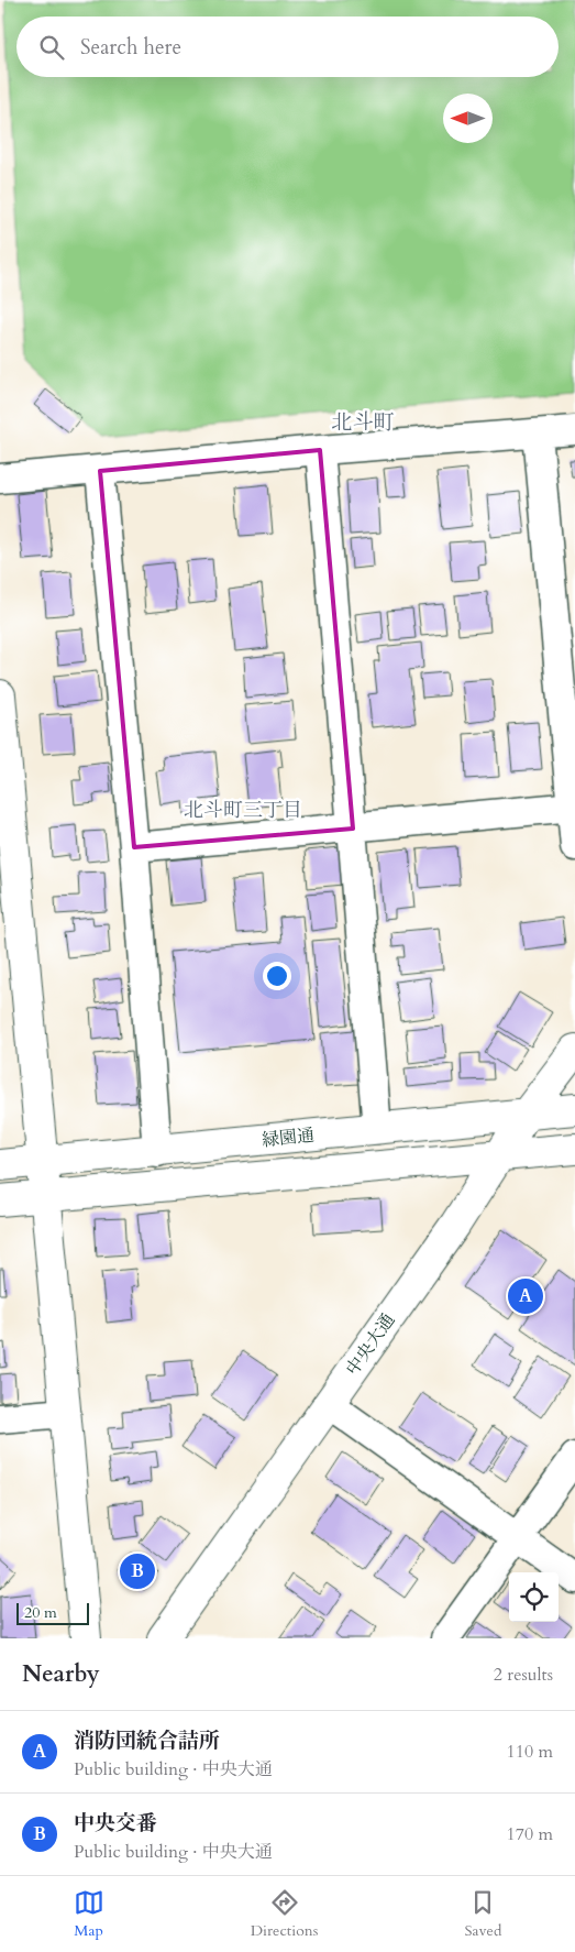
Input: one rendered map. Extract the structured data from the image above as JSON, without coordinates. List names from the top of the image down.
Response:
{
  "streets": {
    "street": ["緑園通", "中央大通"]
  },
  "crossings": [
    ["緑園通", "中央大通"]
  ],
  "districts": ["北斗町", "北斗町三丁目"],
  "scale_bar": "20 m",
  "north": "left",
  "page": {
    "search": "Search here",
    "pins": ["A", "B"],
    "scale": "20 m",
    "heading": ["Nearby", "2 results"],
    "list": [
      {
        "mark": "A",
        "name": "消防団統合詰所",
        "note": "Public building · 中央大通",
        "value": "110 m"
      },
      {
        "mark": "B",
        "name": "中央交番",
        "note": "Public building · 中央大通",
        "value": "170 m"
      }
    ],
    "nav": ["Map", "Directions", "Saved"]
  }
}
